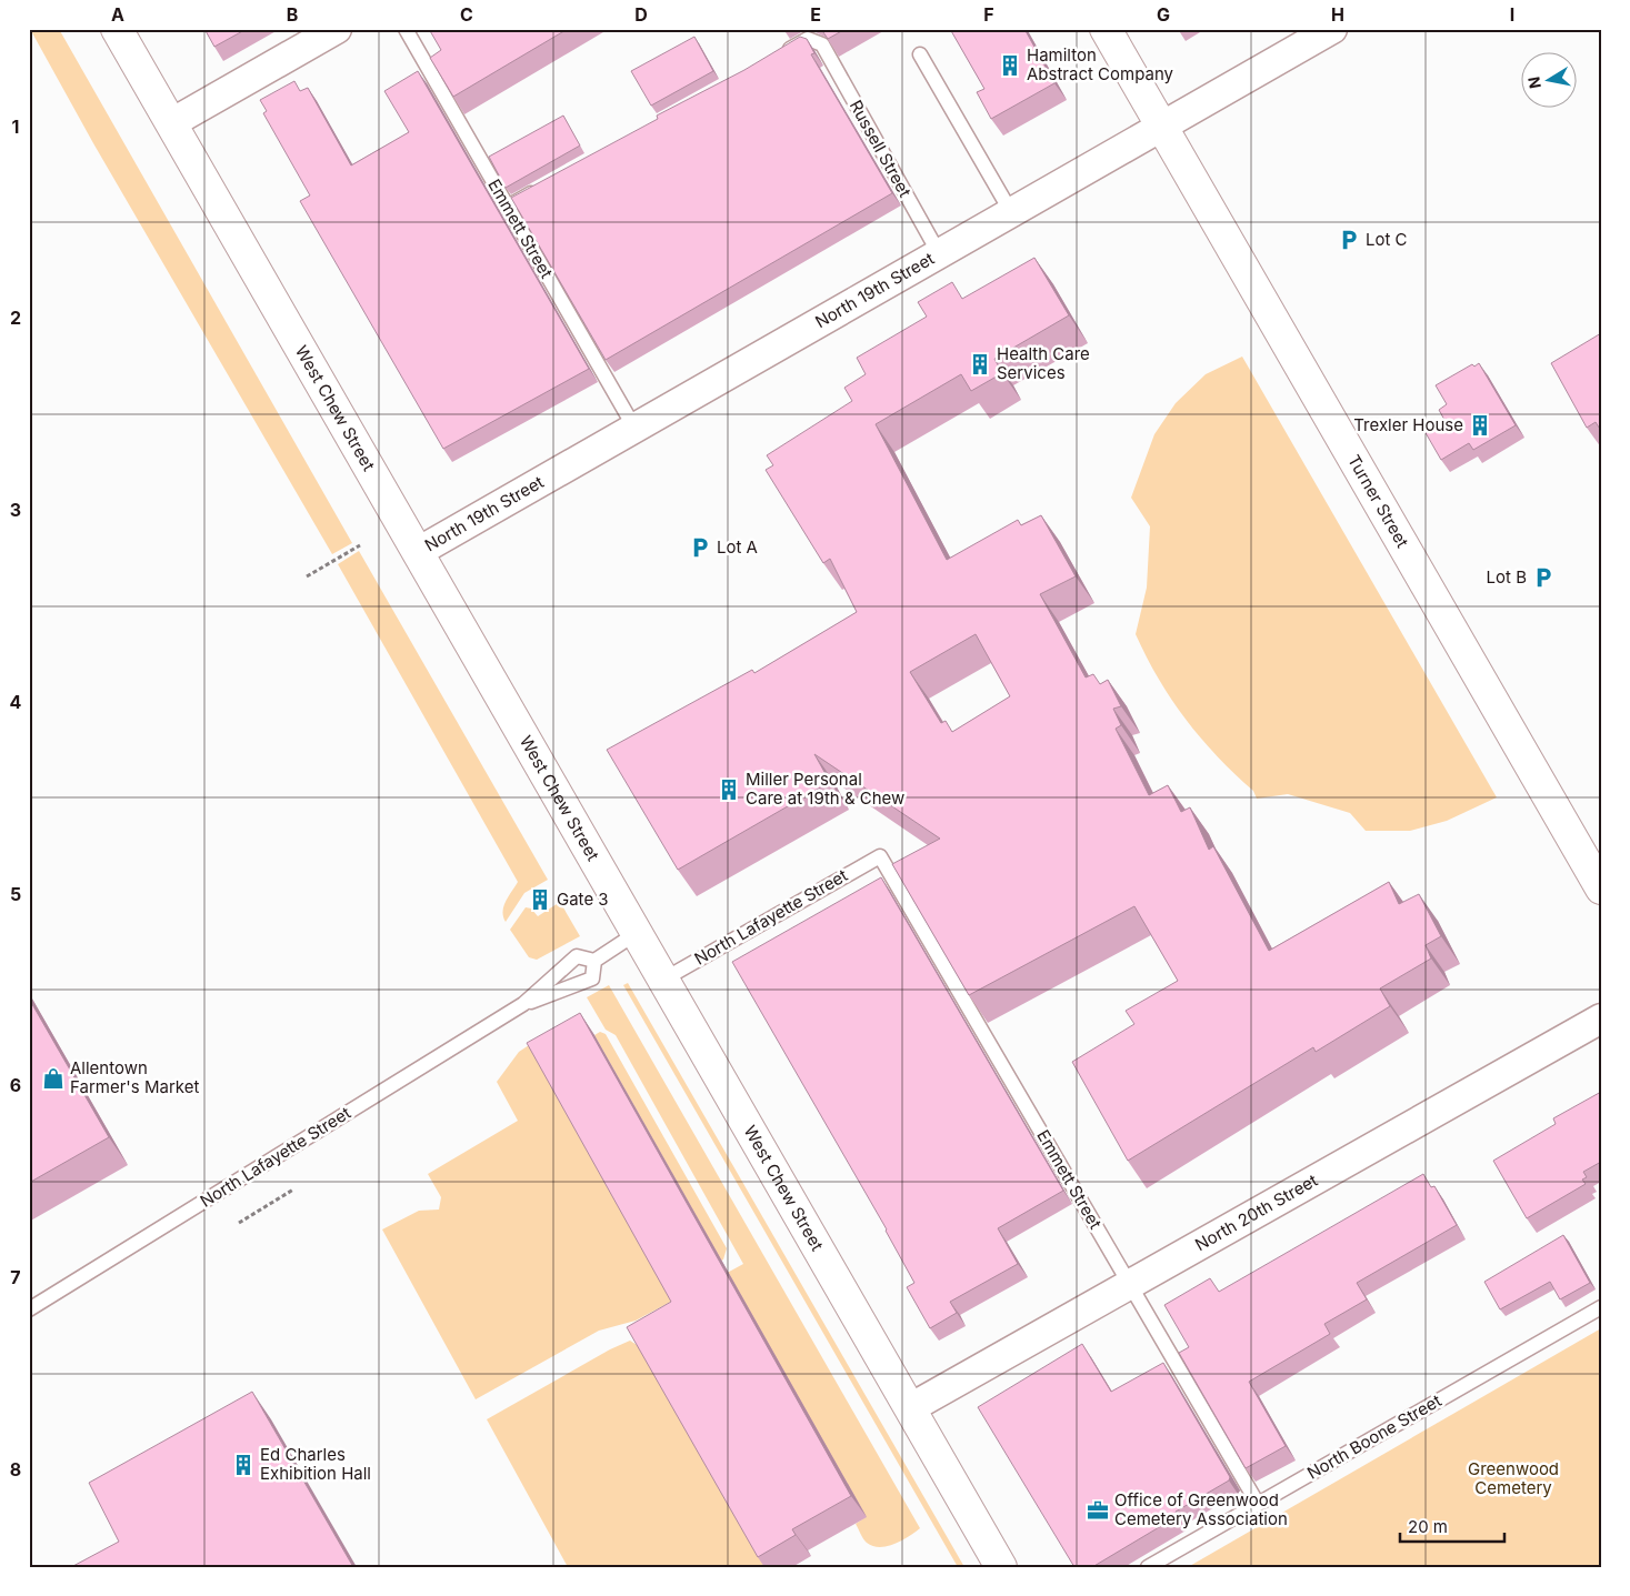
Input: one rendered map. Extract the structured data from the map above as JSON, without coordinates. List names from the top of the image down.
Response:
{
  "streets": {
    "street": [
      "North 19th Street",
      "West Chew Street",
      "Turner Street",
      "North 20th Street"
    ],
    "lane": [
      "Russell Street",
      "Emmett Street",
      "North Lafayette Street",
      "North Boone Street"
    ]
  },
  "crossings": [
    ["Russell Street", "North 19th Street"],
    ["Emmett Street", "North 19th Street"],
    ["Emmett Street", "North Lafayette Street"],
    ["Emmett Street", "North 20th Street"],
    ["Emmett Street", "North Boone Street"],
    ["North 19th Street", "West Chew Street"],
    ["North 19th Street", "Turner Street"],
    ["West Chew Street", "North Lafayette Street"],
    ["West Chew Street", "North 20th Street"]
  ],
  "parks": ["Greenwood Cemetery"],
  "places": {
    "building": [
      "Hamilton Abstract Company",
      "Health Care Services",
      "Trexler House",
      "Miller Personal Care at 19th & Chew",
      "Gate 3",
      "Ed Charles Exhibition Hall"
    ],
    "parking": ["Lot C", "Lot A", "Lot B"],
    "shop": ["Allentown Farmer's Market"],
    "office": ["Office of Greenwood Cemetery Association"]
  },
  "scale_bar": "20 m",
  "north": "left",
  "grid": {
    "columns": [
      "A",
      "B",
      "C",
      "D",
      "E",
      "F",
      "G",
      "H",
      "I"
    ],
    "rows": [
      "1",
      "2",
      "3",
      "4",
      "5",
      "6",
      "7",
      "8"
    ]
  }
}
